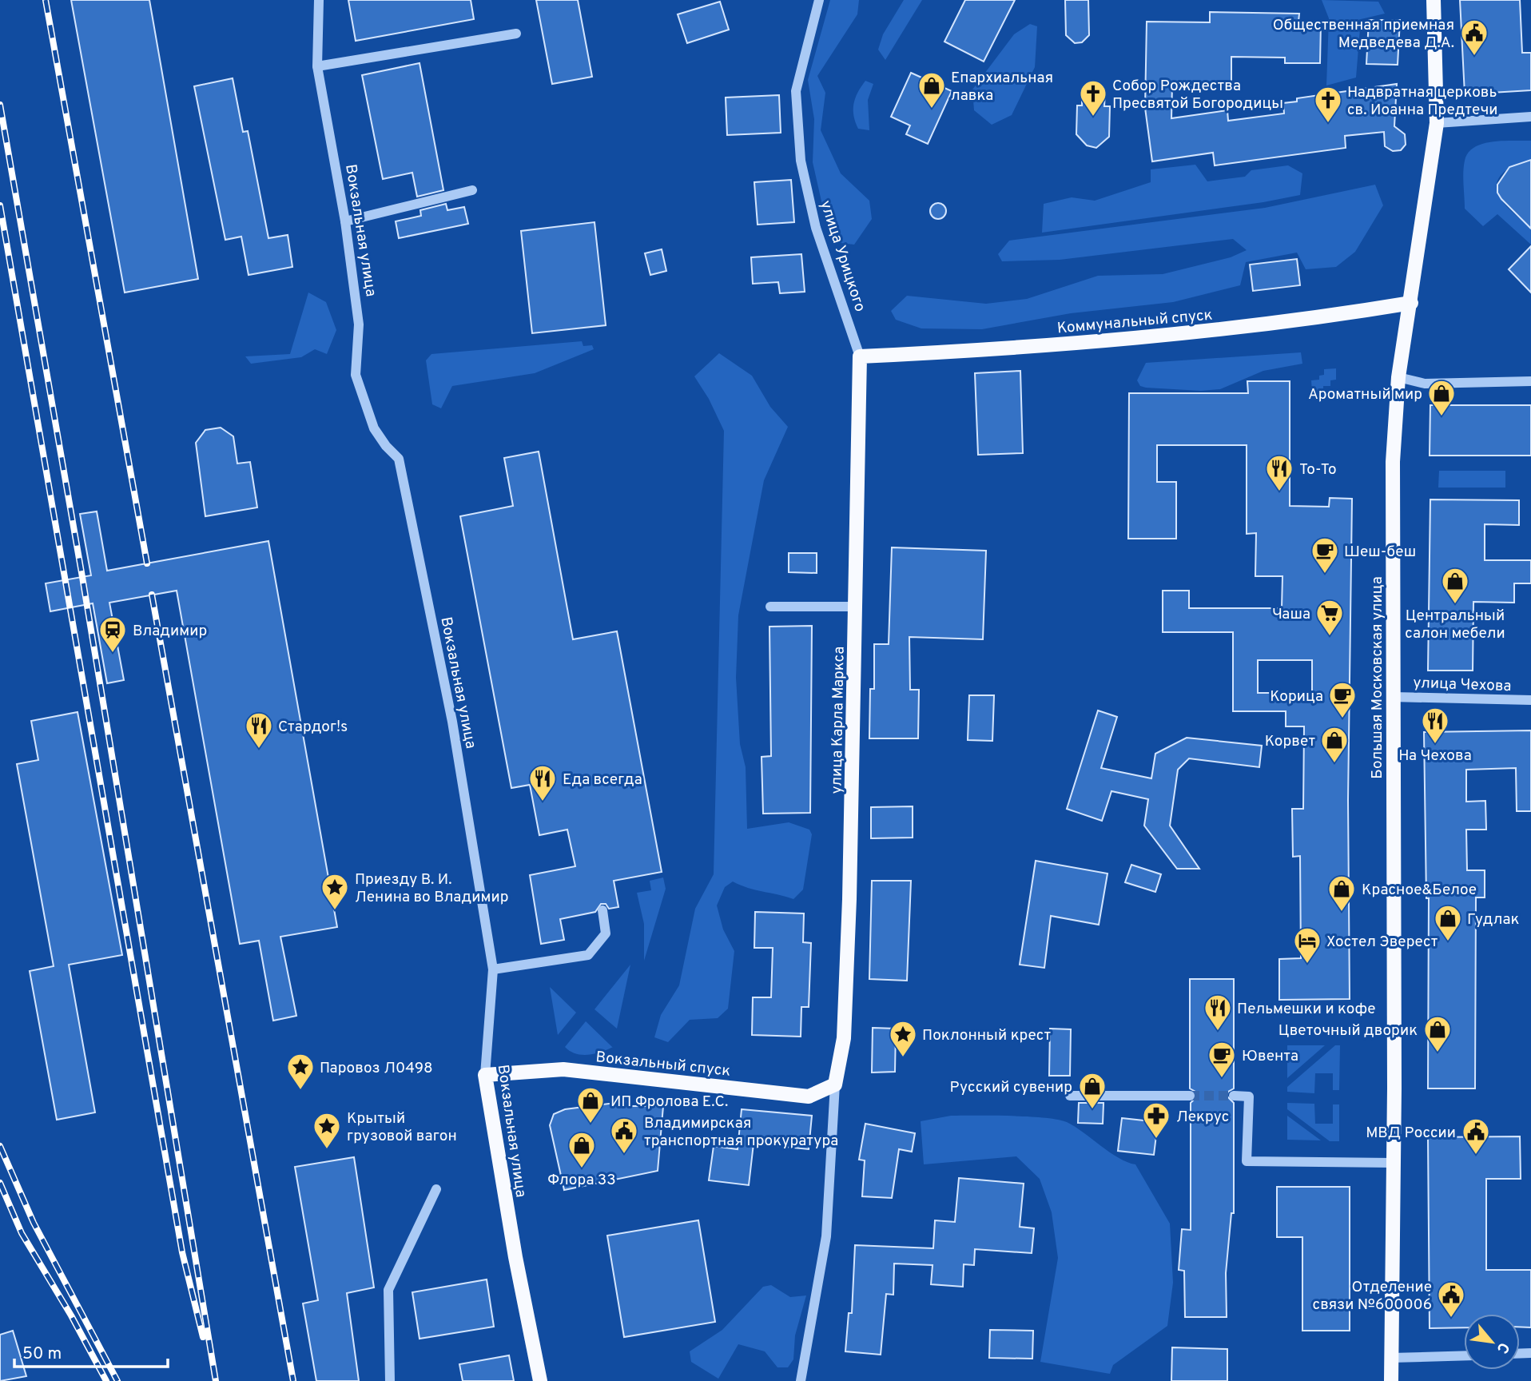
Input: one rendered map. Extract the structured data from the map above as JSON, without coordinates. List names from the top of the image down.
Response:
{
  "streets": {
    "main road": [
      "Вокзальная улица",
      "Коммунальный спуск",
      "Большая Московская улица",
      "улица Карла Маркса",
      "Вокзальный спуск"
    ],
    "street": ["улица Урицкого", "улица Чехова"]
  },
  "crossings": [
    ["Вокзальная улица", "Вокзальный спуск"],
    ["улица Урицкого", "Коммунальный спуск"],
    ["улица Урицкого", "улица Карла Маркса"],
    ["Коммунальный спуск", "Большая Московская улица"],
    ["Коммунальный спуск", "улица Карла Маркса"],
    ["Большая Московская улица", "улица Чехова"],
    ["улица Карла Маркса", "Вокзальный спуск"]
  ],
  "places": {
    "public building": [
      "Общественная приемная Медведева Д.А.",
      "Владимирская транспортная прокуратура",
      "МВД России",
      "Отделение связи №600006"
    ],
    "shop": [
      "Епархиальная лавка",
      "Ароматный мир",
      "Центральный салон мебели",
      "Корвет",
      "Красное&Белое",
      "Гудлак",
      "Цветочный дворик",
      "Русский сувенир",
      "ИП Фролова Е.С.",
      "Флора 33"
    ],
    "church": ["Собор Рождества Пресвятой Богородицы", "Надвратная церковь св. Иоанна Предтечи"],
    "restaurant": [
      "То-То",
      "На Чехова",
      "Стардог!s",
      "Еда всегда",
      "Пельмешки и кофе"
    ],
    "cafe": ["Шеш-беш", "Корица", "Ювента"],
    "supermarket": ["Чаша"],
    "station": ["Владимир"],
    "place": [
      "Приезду В. И. Ленина во Владимир",
      "Поклонный крест",
      "Паровоз Л0498",
      "Крытый грузовой вагон"
    ],
    "hotel": ["Хостел Эверест"],
    "pharmacy": ["Лекрус"]
  },
  "scale_bar": "50 m",
  "north": "bottom right"
}
